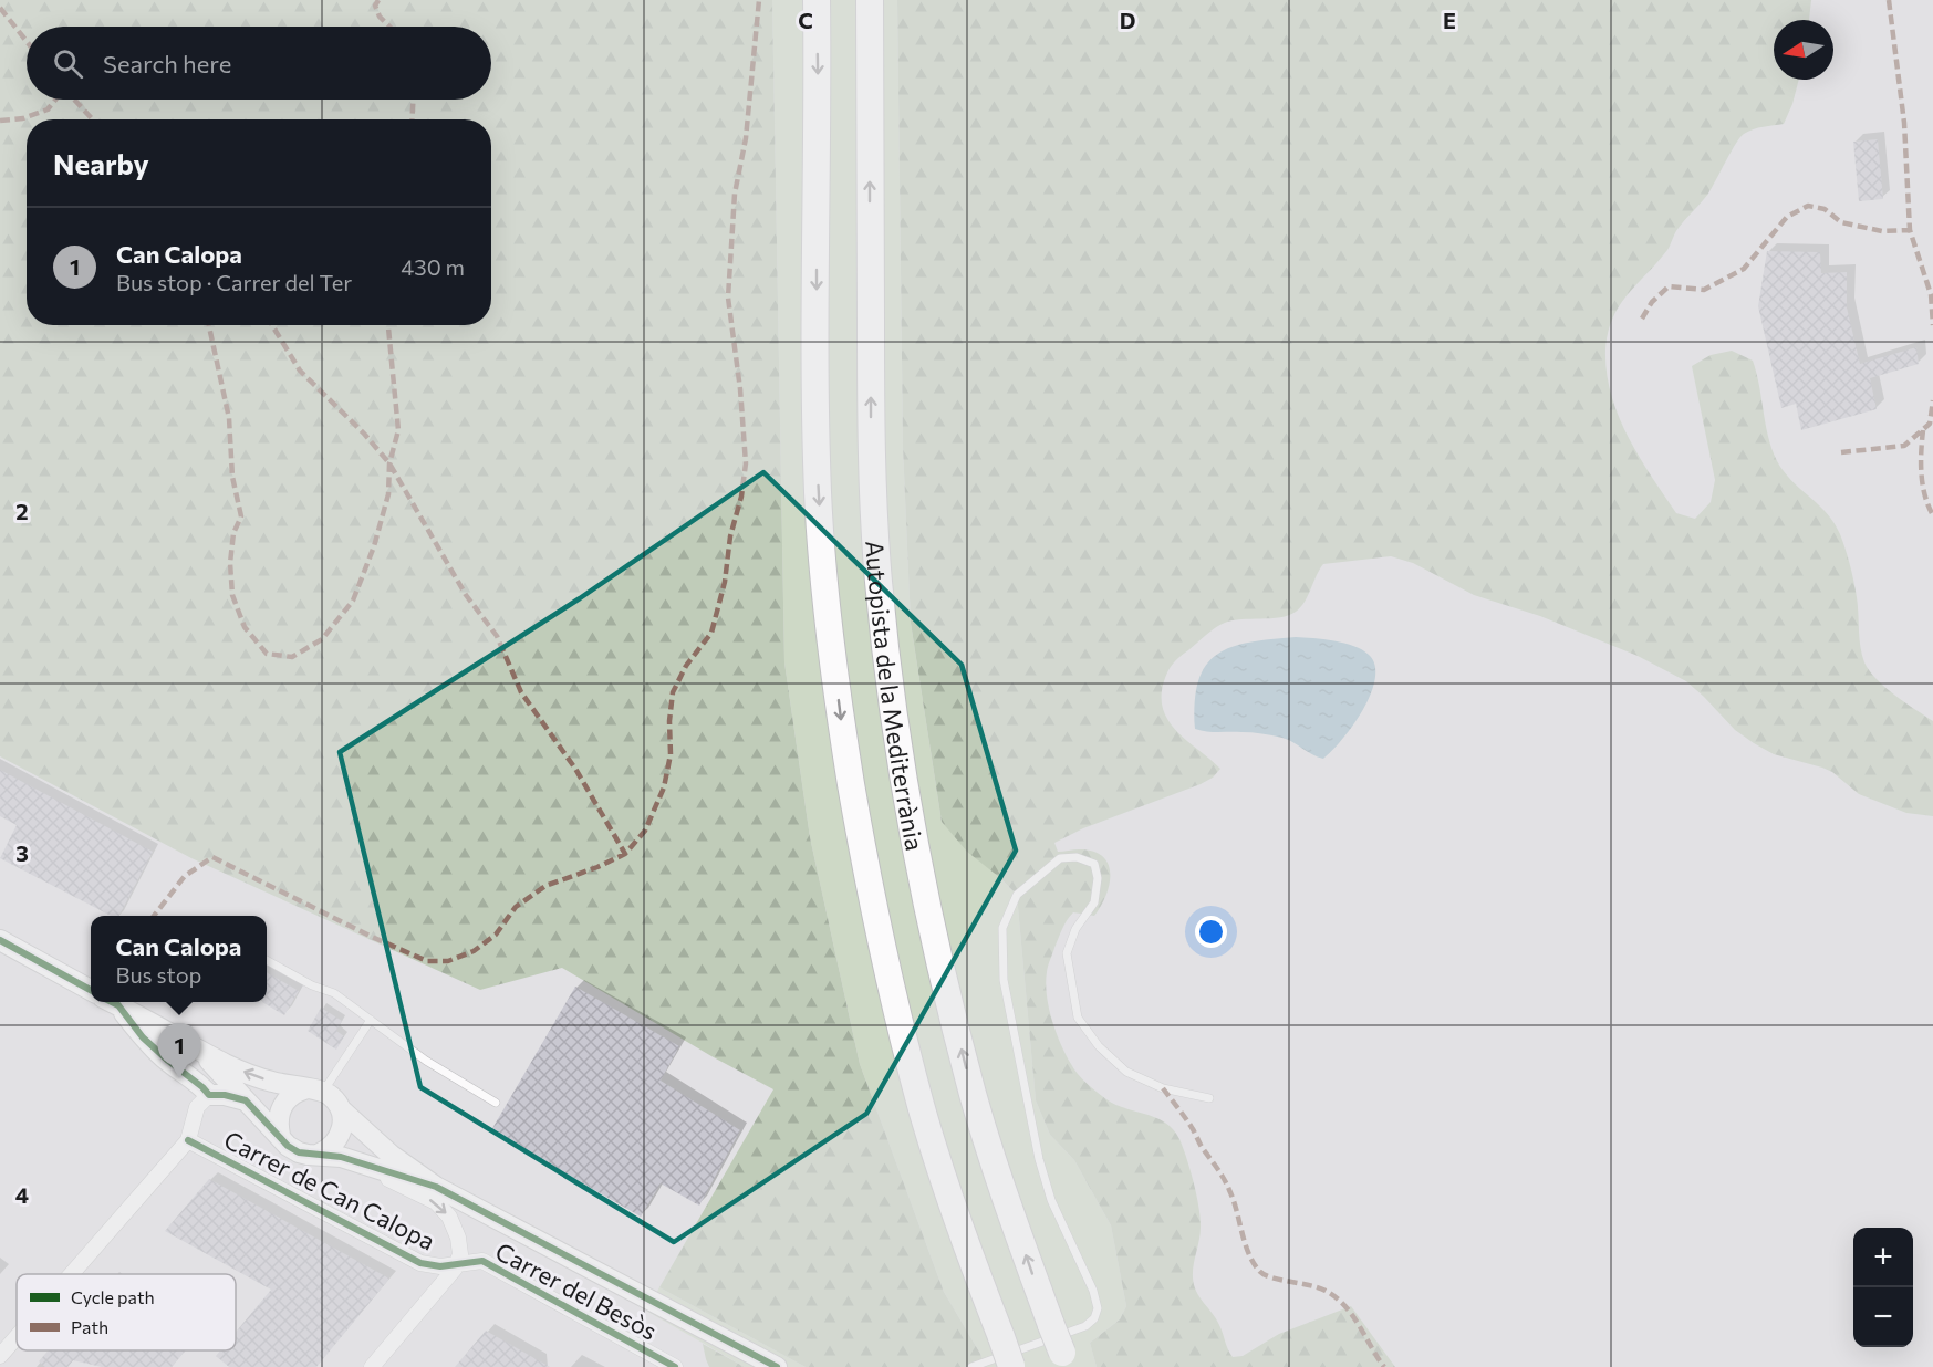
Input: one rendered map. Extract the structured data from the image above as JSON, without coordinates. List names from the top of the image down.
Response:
{
  "streets": {
    "highway": ["Autopista de la Mediterrània"],
    "street": ["Carrer de Can Calopa", "Carrer del Besòs"]
  },
  "crossings": [
    ["Carrer de Can Calopa", "Carrer del Besòs"]
  ],
  "legend": ["Cycle path", "Path"],
  "north": "left",
  "page": {
    "search": "Search here",
    "heading": "Nearby",
    "list": [
      {
        "mark": "1",
        "name": "Can Calopa",
        "note": "Bus stop · Carrer del Ter",
        "value": "430 m"
      }
    ],
    "popup": ["Can Calopa", "Bus stop"],
    "pins": "1",
    "map_buttons": ["+", "−"]
  },
  "grid": {
    "columns": ["C", "D", "E"],
    "rows": ["2", "3", "4"]
  }
}
